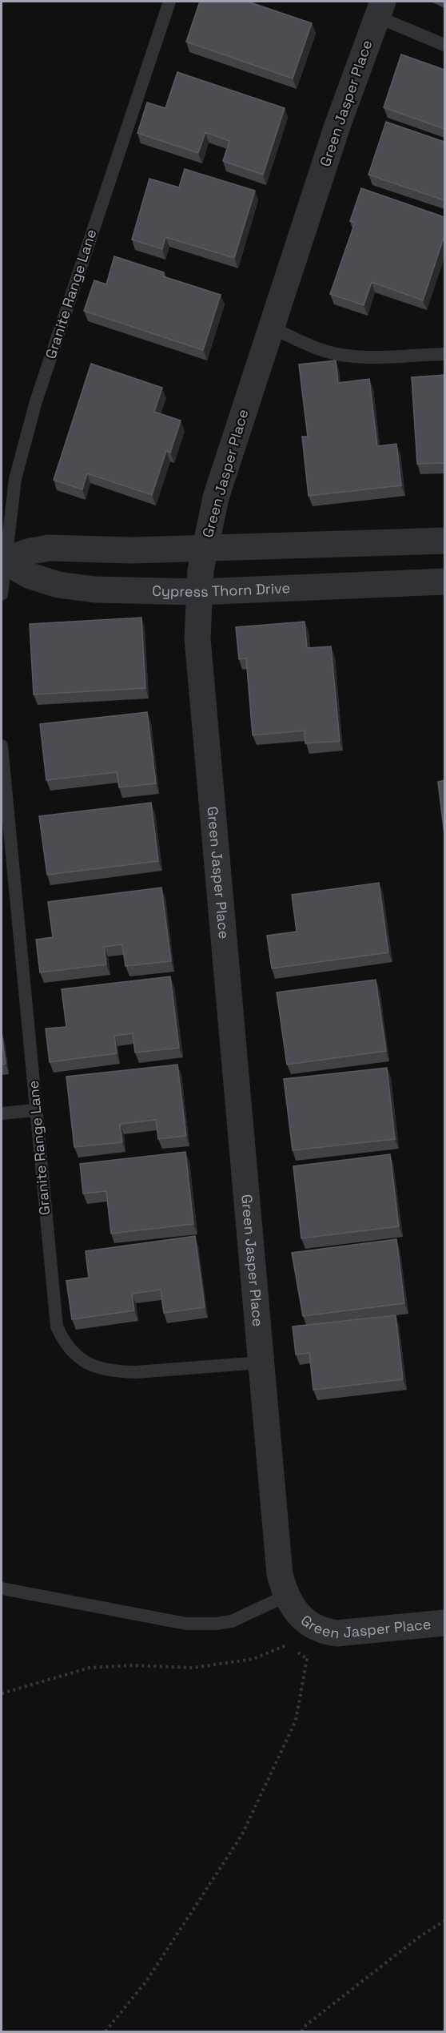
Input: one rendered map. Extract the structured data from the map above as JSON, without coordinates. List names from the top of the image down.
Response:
{
  "streets": {
    "street": ["Green Jasper Place", "Cypress Thorn Drive"],
    "lane": ["Granite Range Lane"]
  },
  "crossings": [
    ["Green Jasper Place", "Granite Range Lane"],
    ["Green Jasper Place", "Cypress Thorn Drive"],
    ["Granite Range Lane", "Cypress Thorn Drive"]
  ]
}
